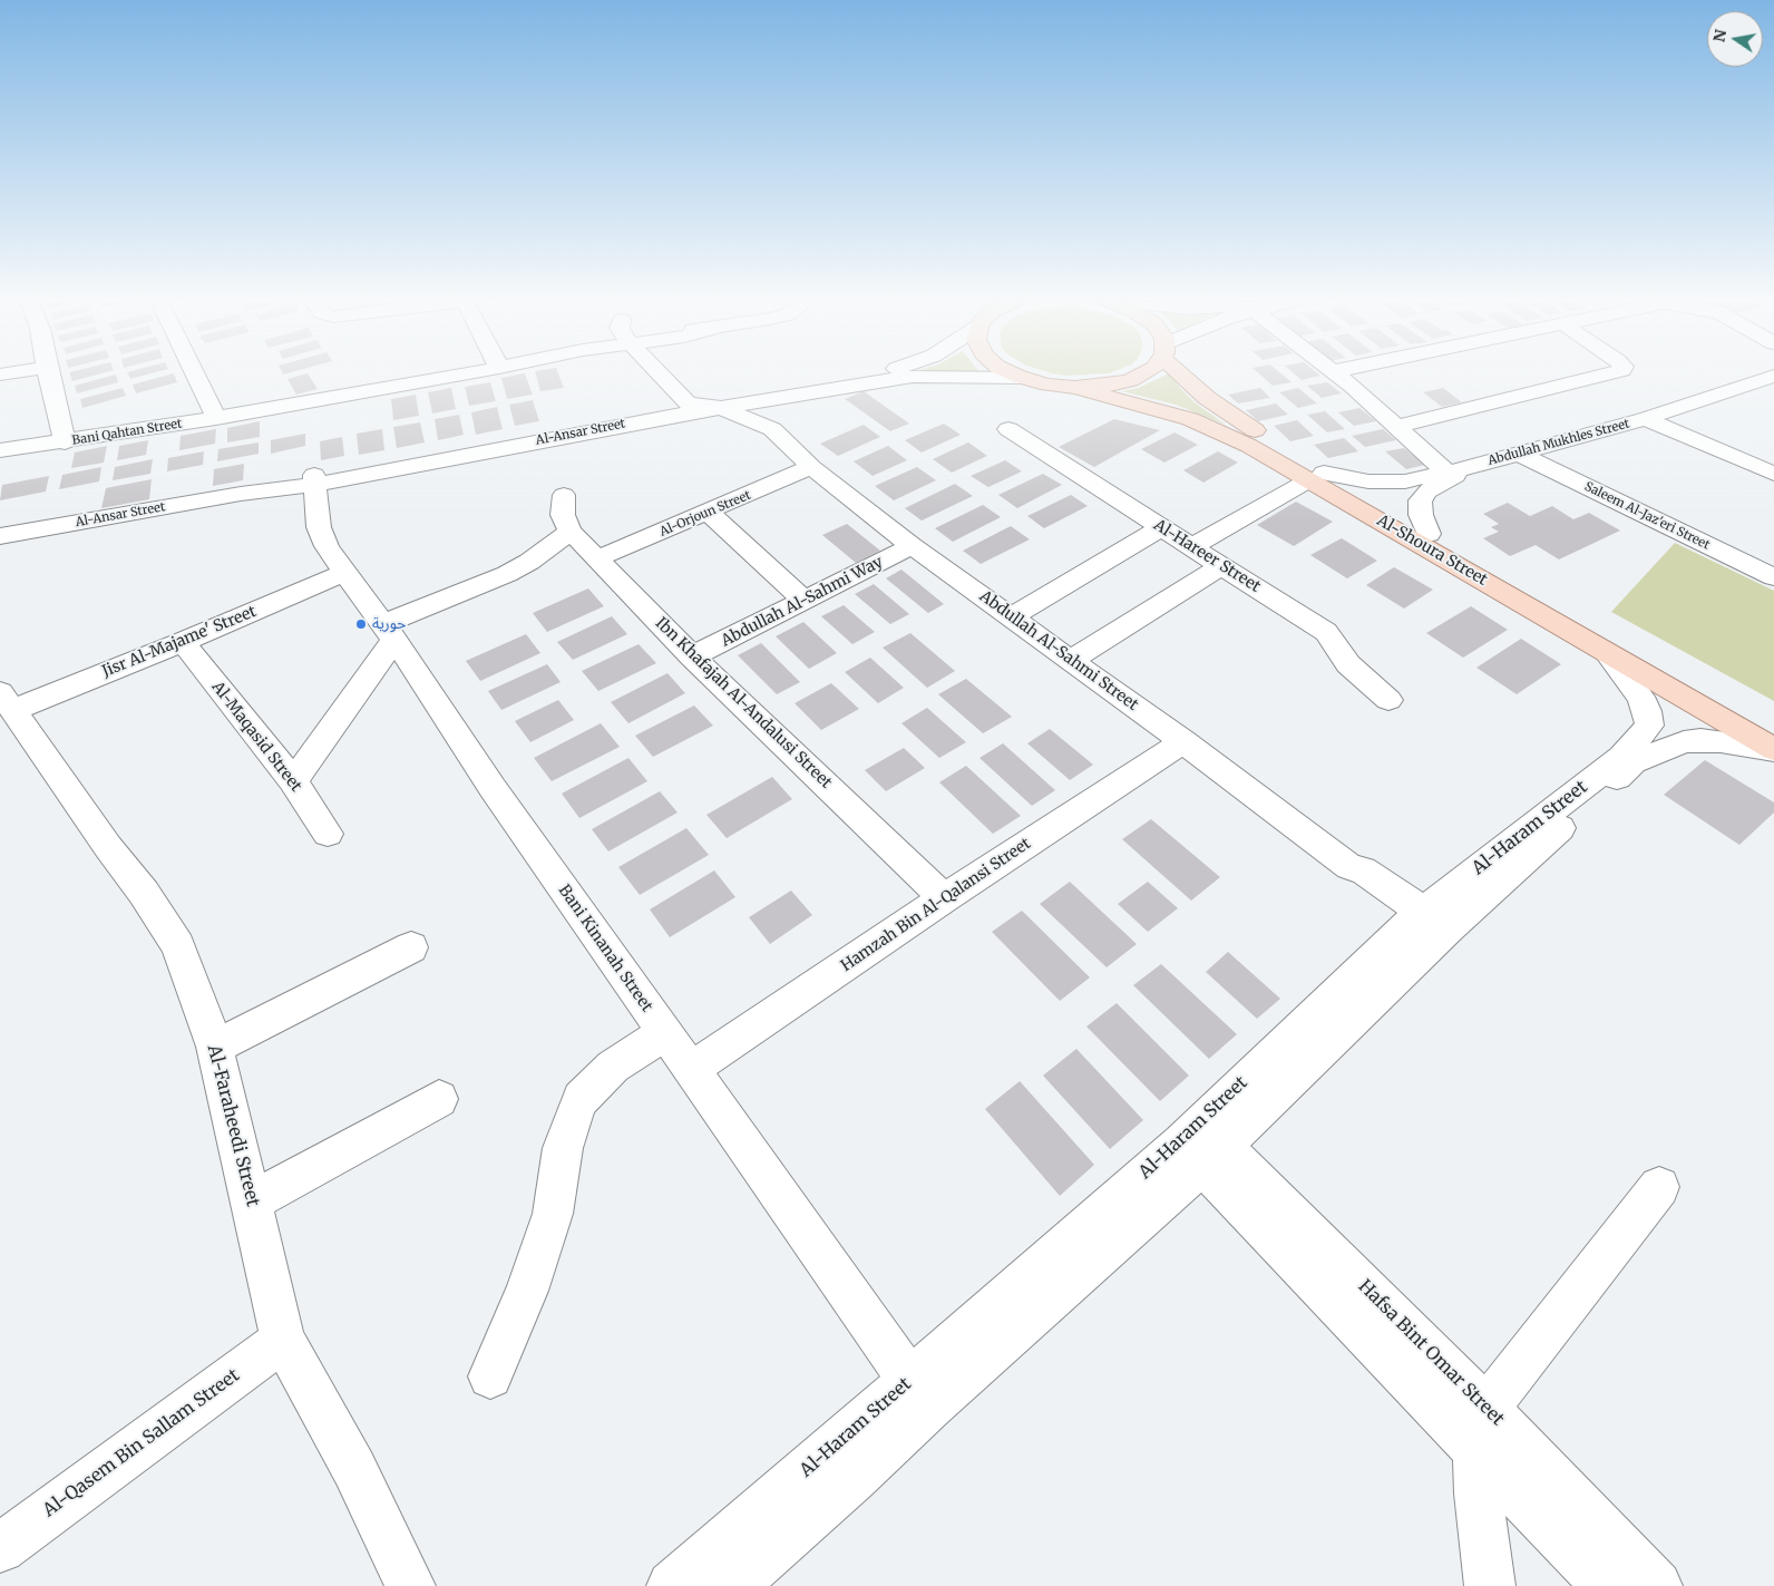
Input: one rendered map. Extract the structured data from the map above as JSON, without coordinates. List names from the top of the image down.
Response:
{
  "streets": {
    "main road": ["Al-Shoura Street"],
    "street": [
      "Bani Qahtan Street",
      "Al-Ansar Street",
      "Abdullah Mukhles Street",
      "Al-Orjoun Street",
      "Saleem Al-Jaz'eri Street",
      "Al-Hareer Street",
      "Abdullah Al-Sahmi Way",
      "Jisr Al-Majame' Street",
      "Abdullah Al-Sahmi Street",
      "Ibn Khafajah Al-Andalusi Street",
      "Al-Maqasid Street",
      "Al-Haram Street",
      "Hamzah Bin Al-Qalansi Street",
      "Bani Kinanah Street",
      "Al-Faraheedi Street",
      "Hafsa Bint Omar Street",
      "Al-Qasem Bin Sallam Street"
    ]
  },
  "crossings": [
    ["Al-Ansar Street", "Abdullah Al-Sahmi Street"],
    ["Al-Ansar Street", "Bani Kinanah Street"],
    ["Abdullah Mukhles Street", "Saleem Al-Jaz'eri Street"],
    ["Abdullah Mukhles Street", "Al-Shoura Street"],
    ["Al-Orjoun Street", "Abdullah Al-Sahmi Street"],
    ["Al-Orjoun Street", "Ibn Khafajah Al-Andalusi Street"],
    ["Al-Shoura Street", "Al-Haram Street"],
    ["Abdullah Al-Sahmi Way", "Abdullah Al-Sahmi Street"],
    ["Abdullah Al-Sahmi Way", "Ibn Khafajah Al-Andalusi Street"],
    ["Jisr Al-Majame' Street", "Al-Maqasid Street"],
    ["Jisr Al-Majame' Street", "Bani Kinanah Street"],
    ["Jisr Al-Majame' Street", "Al-Faraheedi Street"],
    ["Abdullah Al-Sahmi Street", "Al-Haram Street"],
    ["Abdullah Al-Sahmi Street", "Hamzah Bin Al-Qalansi Street"],
    ["Ibn Khafajah Al-Andalusi Street", "Hamzah Bin Al-Qalansi Street"],
    ["Al-Haram Street", "Bani Kinanah Street"],
    ["Al-Haram Street", "Hafsa Bint Omar Street"],
    ["Hamzah Bin Al-Qalansi Street", "Bani Kinanah Street"],
    ["Al-Faraheedi Street", "Al-Qasem Bin Sallam Street"]
  ],
  "places": ["حورية"],
  "north": "left"
}
